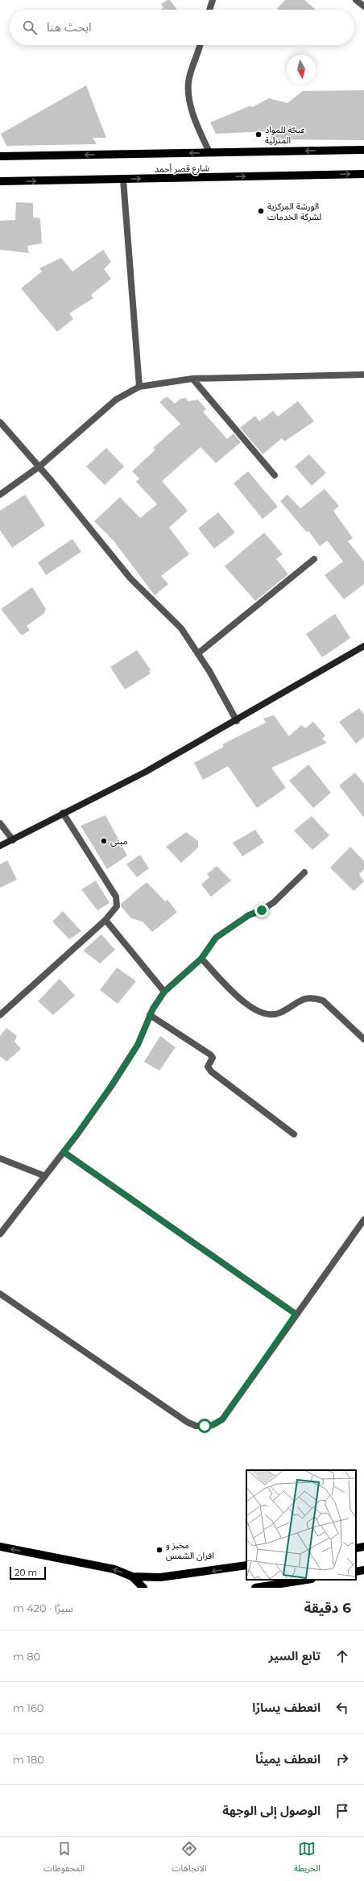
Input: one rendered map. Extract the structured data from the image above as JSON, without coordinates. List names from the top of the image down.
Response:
{
  "streets": {
    "main road": ["شارع قصر أحمد"]
  },
  "places": [
    "عبجّة للمواد المنزلية",
    "الورشة المركزية لشركة الخدمات",
    "مبنى",
    "مخبز و افران الشمس"
  ],
  "scale_bar": "20 m",
  "north": "bottom",
  "page": {
    "search": "ابحث هنا",
    "scale": "20 m",
    "heading": ["6 دقيقة", "سيرًا · 420 m"],
    "list": [
      ["تابع السير", "80 m"],
      ["انعطف يسارًا", "160 m"],
      ["انعطف يمينًا", "180 m"],
      "الوصول إلى الوجهة"
    ],
    "nav": ["الخريطة", "الاتجاهات", "المحفوظات"]
  }
}
